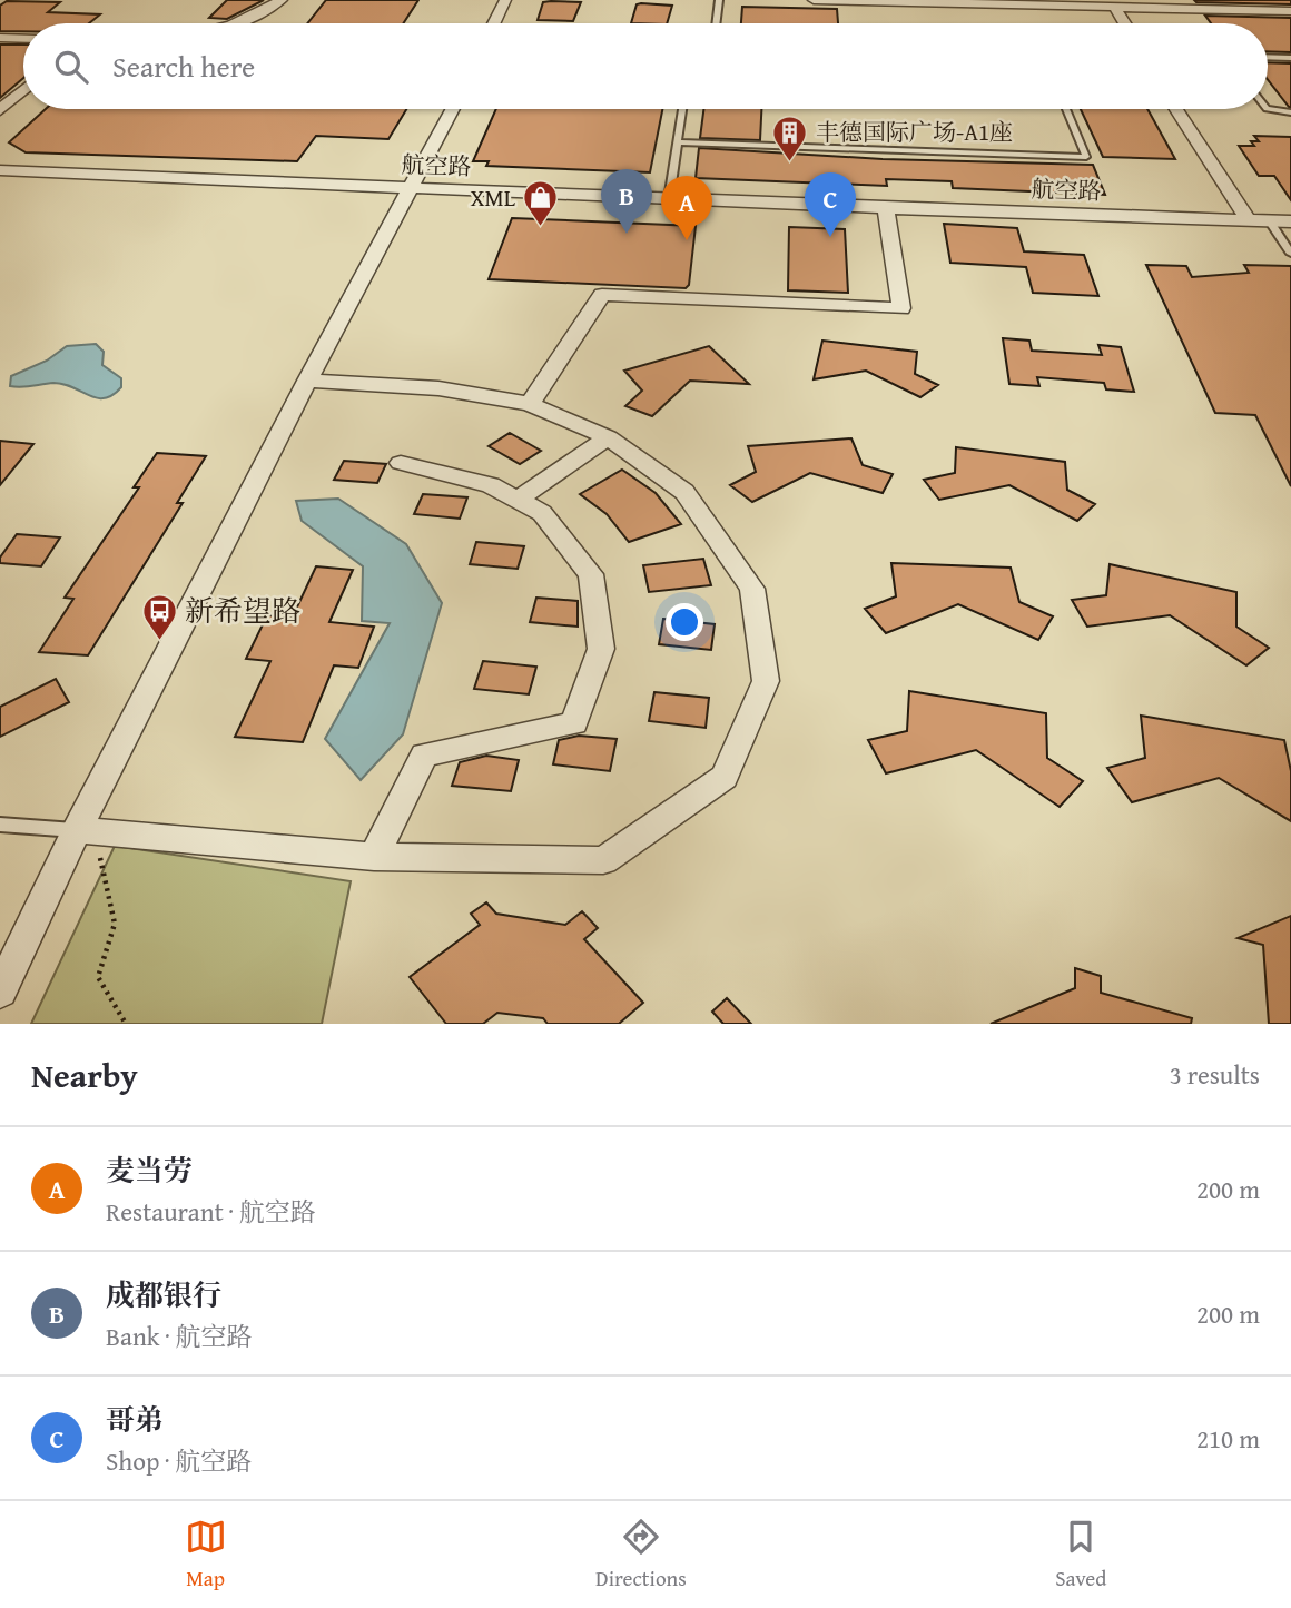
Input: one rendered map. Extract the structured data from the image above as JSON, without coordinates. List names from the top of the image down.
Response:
{
  "streets": {
    "street": ["航空路"]
  },
  "places": {
    "building": ["丰德国际广场-A1座"],
    "shop": ["XML"],
    "bus stop": ["新希望路"]
  },
  "page": {
    "search": "Search here",
    "pins": ["B", "C", "A"],
    "heading": ["Nearby", "3 results"],
    "list": [
      {
        "mark": "A",
        "name": "麦当劳",
        "note": "Restaurant · 航空路",
        "value": "200 m"
      },
      {
        "mark": "B",
        "name": "成都银行",
        "note": "Bank · 航空路",
        "value": "200 m"
      },
      {
        "mark": "C",
        "name": "哥弟",
        "note": "Shop · 航空路",
        "value": "210 m"
      }
    ],
    "nav": ["Map", "Directions", "Saved"]
  }
}
